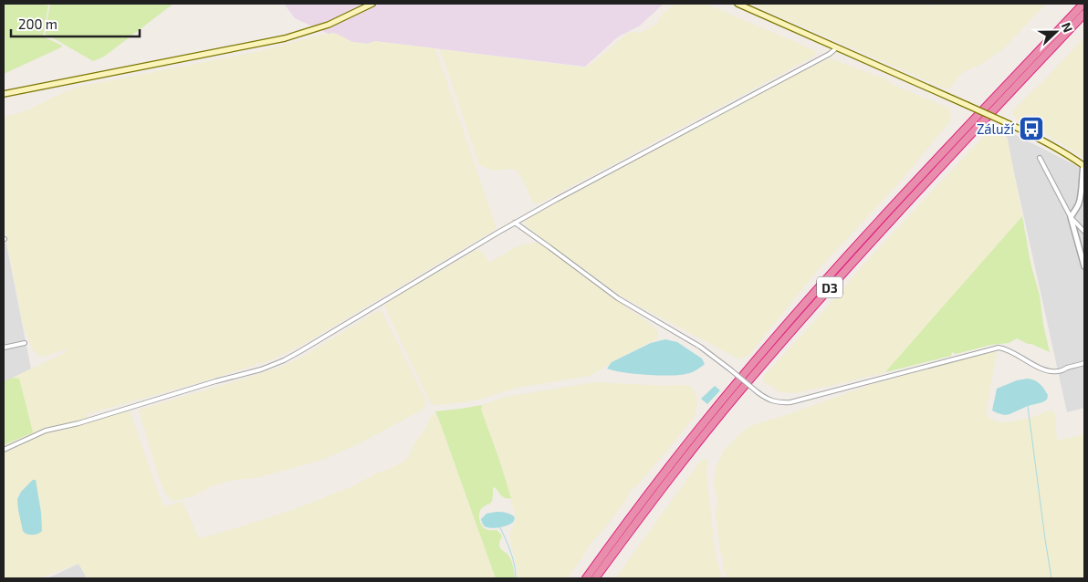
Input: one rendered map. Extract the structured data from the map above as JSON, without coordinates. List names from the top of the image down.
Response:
{
  "streets": {
    "highway": ["D3"]
  },
  "places": {
    "bus stop": ["Záluží"]
  },
  "scale_bar": "200 m",
  "north": "right"
}
